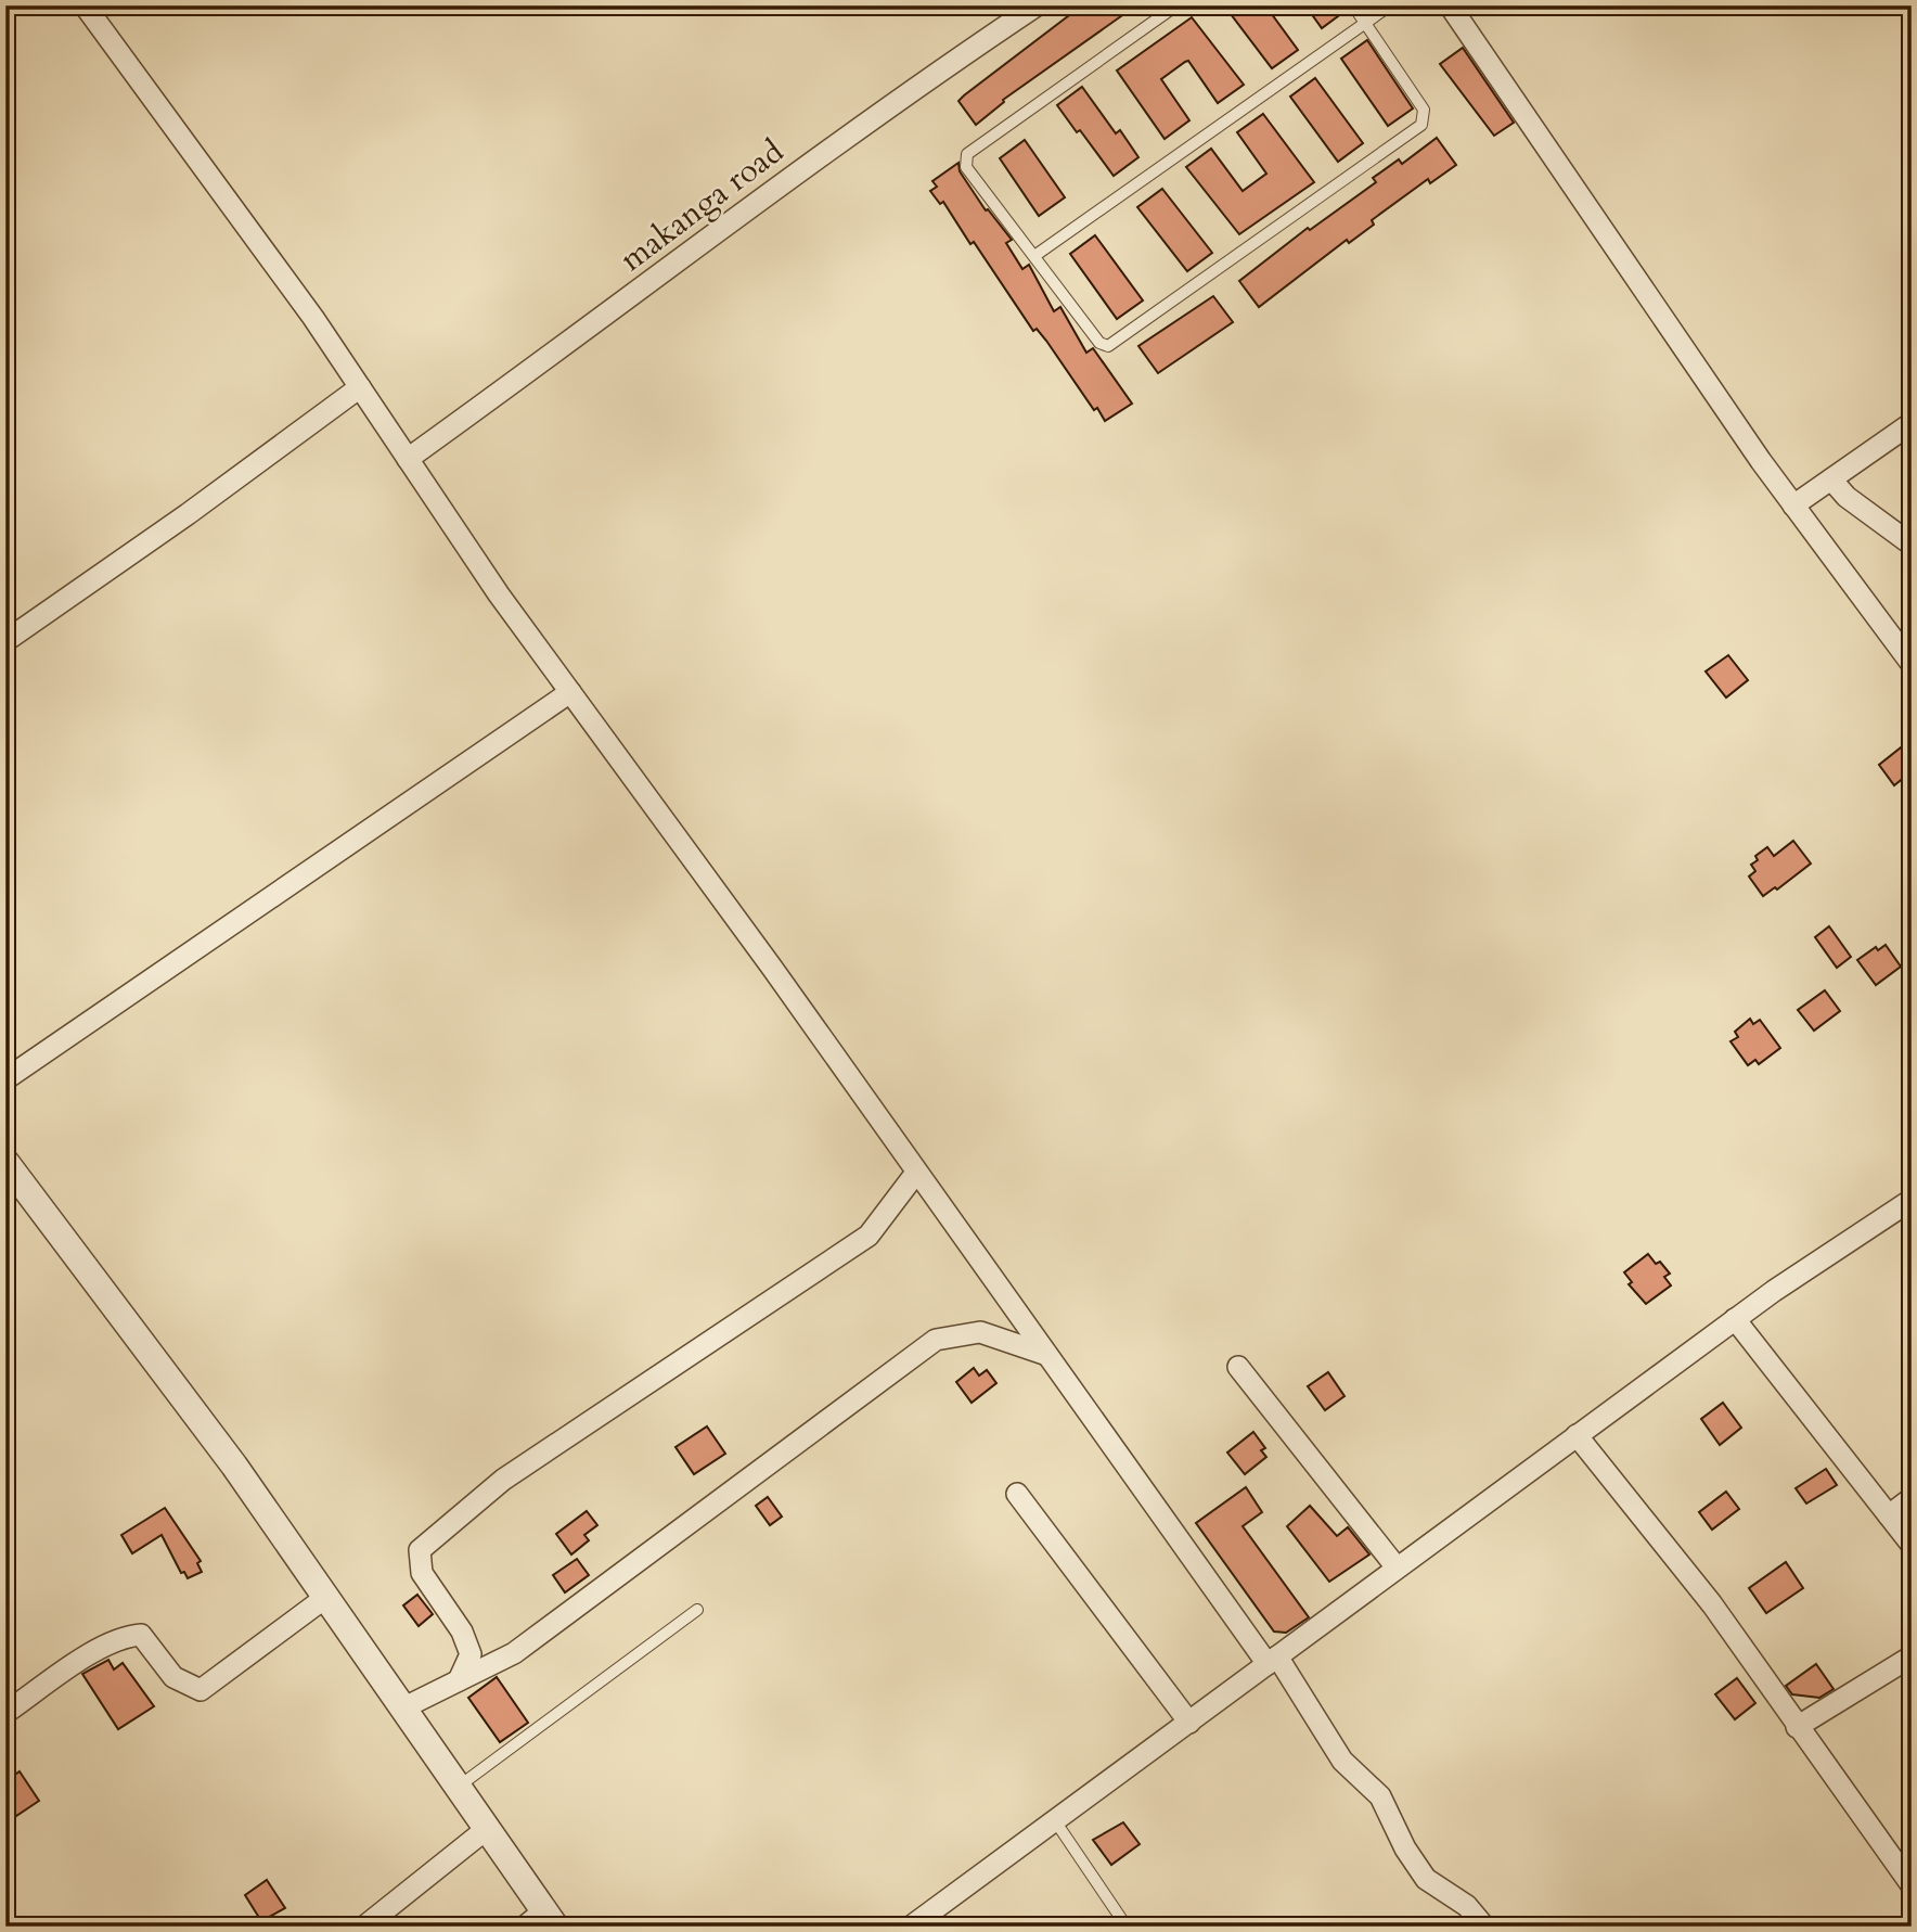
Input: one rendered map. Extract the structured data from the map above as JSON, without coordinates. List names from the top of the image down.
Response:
{
  "streets": {
    "street": ["makanga road"]
  }
}
